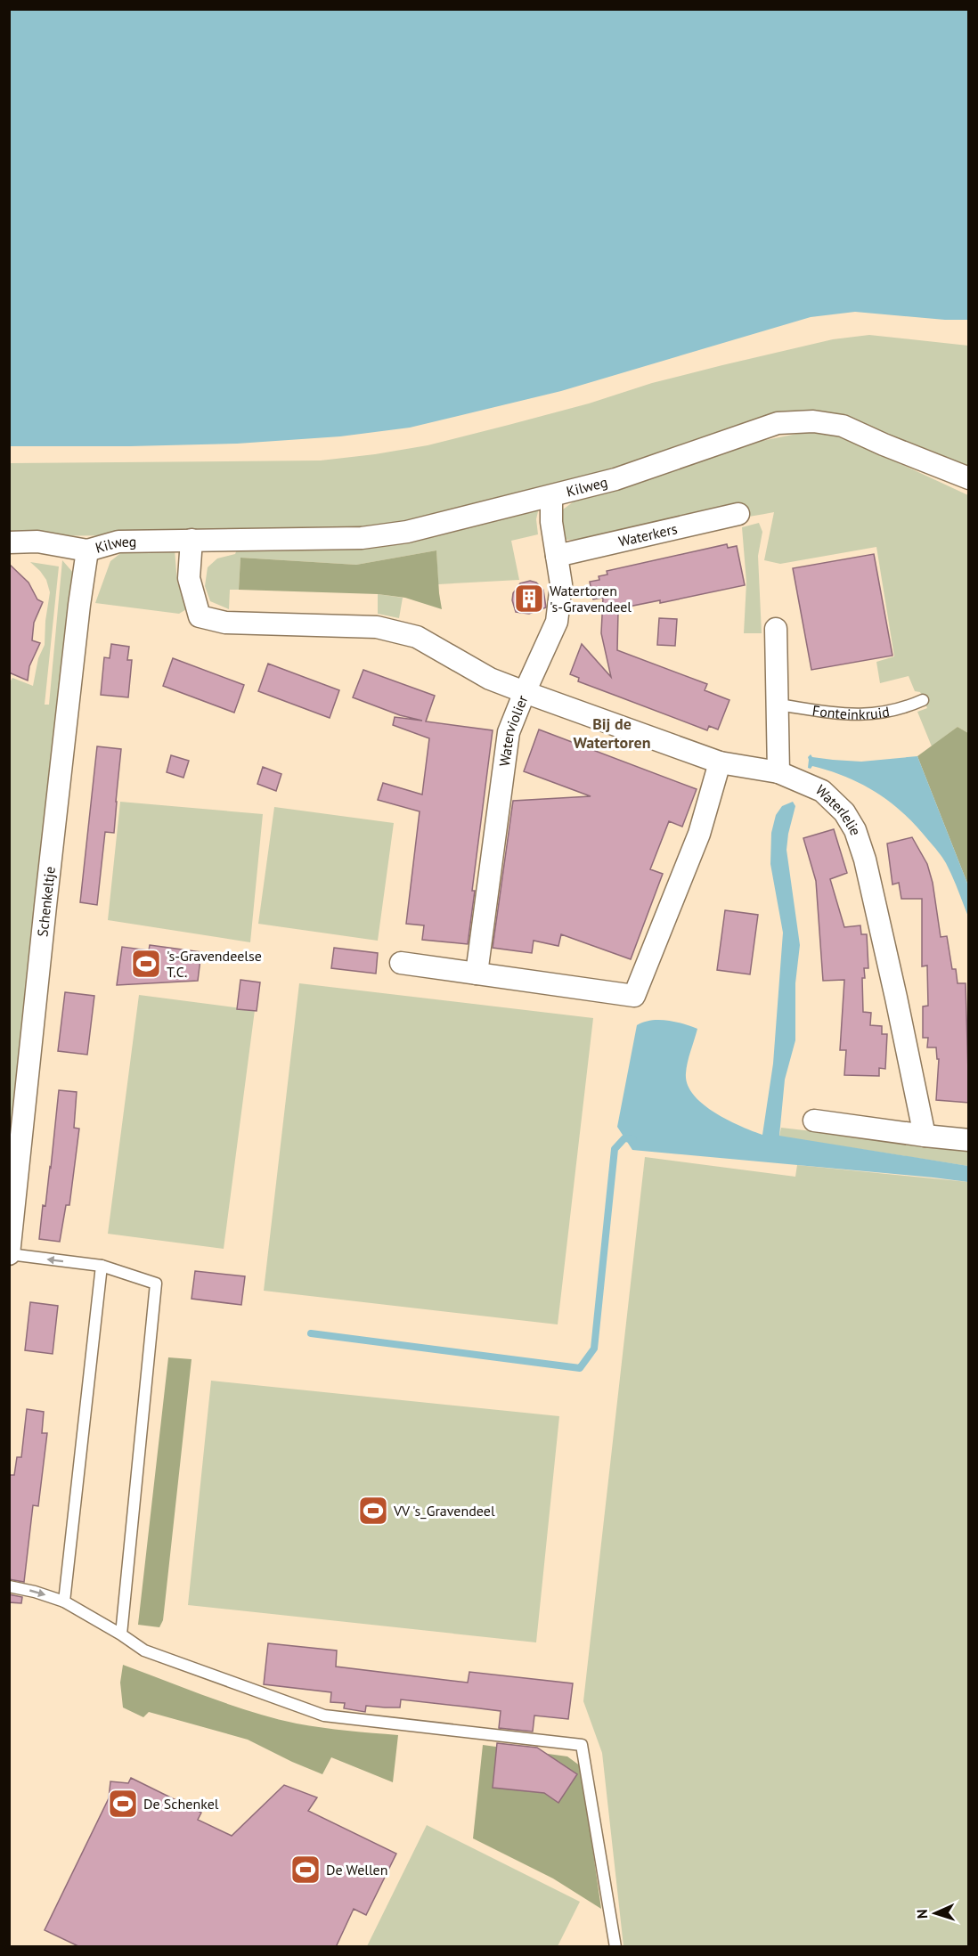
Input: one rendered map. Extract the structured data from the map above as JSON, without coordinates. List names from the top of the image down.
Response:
{
  "streets": {
    "street": [
      "Kilweg",
      "Waterkers",
      "Waterviolier",
      "Waterlelie",
      "Schenkeltje"
    ],
    "lane": ["Fonteinkruid"]
  },
  "crossings": [
    ["Kilweg", "Waterviolier"],
    ["Kilweg", "Schenkeltje"],
    ["Waterkers", "Waterviolier"],
    ["Waterviolier", "Waterlelie"]
  ],
  "districts": ["Bij de Watertoren"],
  "places": {
    "building": ["Watertoren 's-Gravendeel"],
    "sports": [
      "'s-Gravendeelse T.C.",
      "VV 's_Gravendeel",
      "De Schenkel",
      "De Wellen"
    ]
  },
  "north": "left"
}
